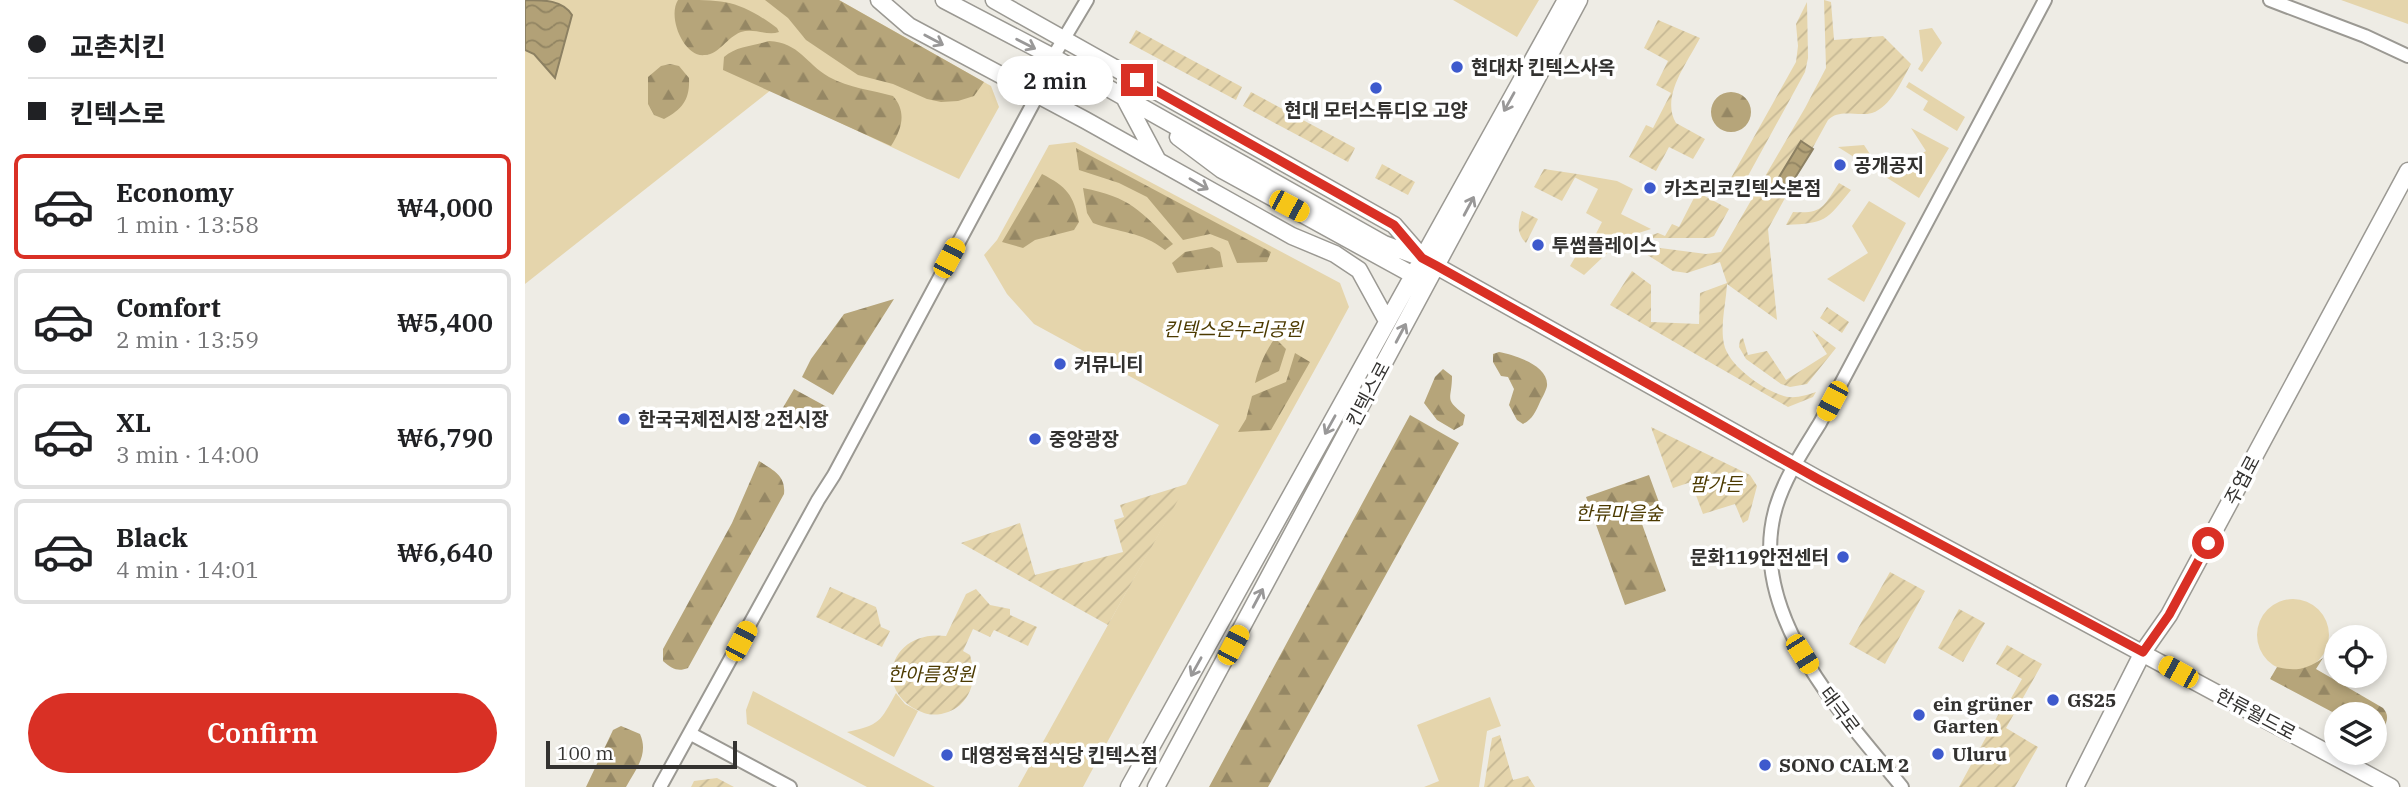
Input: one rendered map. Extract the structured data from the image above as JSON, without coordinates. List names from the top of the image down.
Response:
{
  "streets": {
    "main road": ["킨텍스로", "주엽로", "한류월드로"],
    "street": ["태극로"]
  },
  "crossings": [
    ["킨텍스로", "한류월드로"],
    ["주엽로", "한류월드로"],
    ["태극로", "한류월드로"]
  ],
  "parks": [
    "킨텍스온누리공원",
    "팜가든",
    "한류마을숲",
    "한아름정원"
  ],
  "places": [
    "현대차 킨텍스사옥",
    "현대 모터스튜디오 고양",
    "공개공지",
    "카츠리코킨텍스본점",
    "투썸플레이스",
    "커뮤니티",
    "한국국제전시장 2전시장",
    "중앙광장",
    "문화119안전센터",
    "GS25",
    "ein grüner Garten",
    "Uluru",
    "대영정육점식당 킨텍스점",
    "SONO CALM 2"
  ],
  "scale_bar": "100 m",
  "page": {
    "banner": ["교촌치킨", "킨텍스로"],
    "bubble": "2 min",
    "list": [
      {
        "name": "Economy",
        "note": "1 min · 13:58",
        "value": "₩4,000"
      },
      {
        "name": "Comfort",
        "note": "2 min · 13:59",
        "value": "₩5,400"
      },
      {
        "name": "XL",
        "note": "3 min · 14:00",
        "value": "₩6,790"
      },
      {
        "name": "Black",
        "note": "4 min · 14:01",
        "value": "₩6,640"
      }
    ],
    "buttons": "Confirm",
    "scale": "100 m"
  }
}
